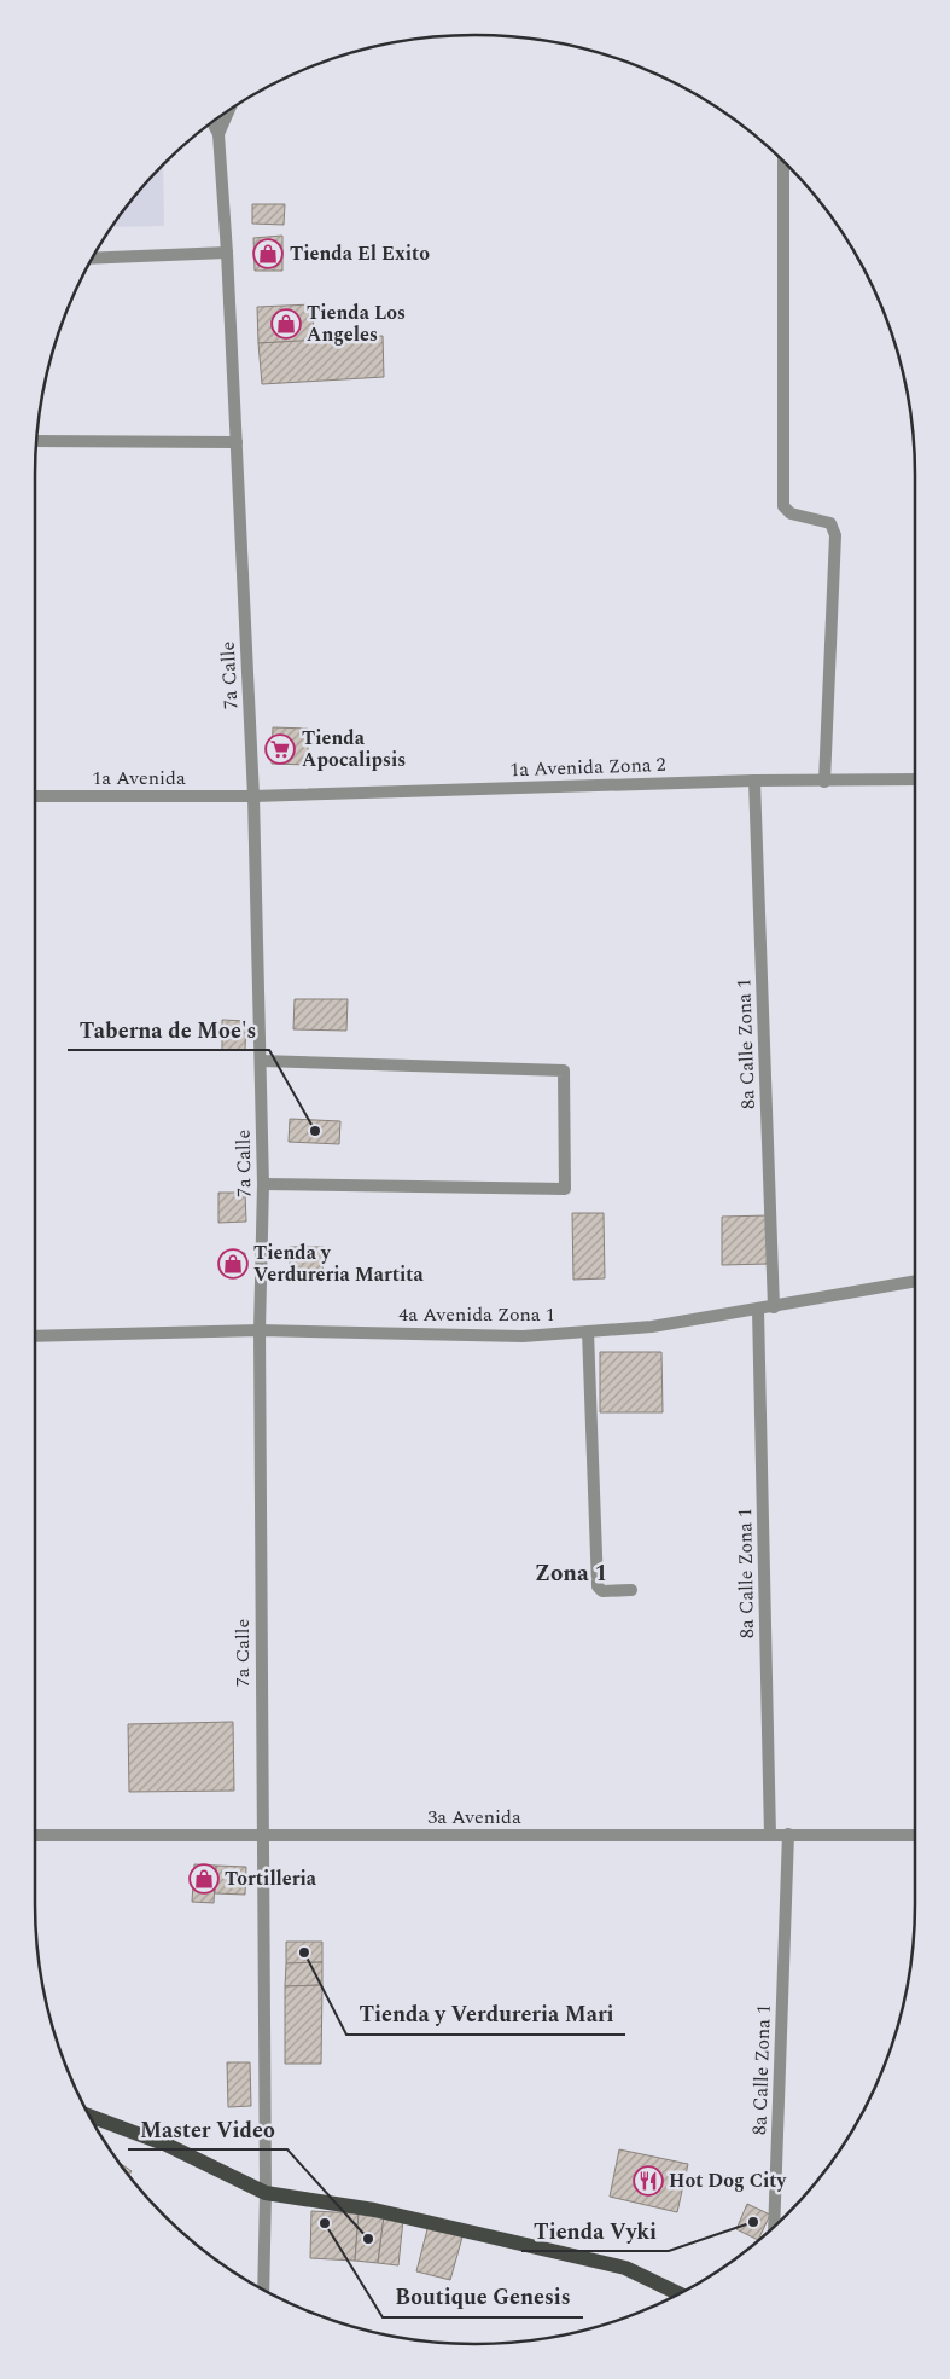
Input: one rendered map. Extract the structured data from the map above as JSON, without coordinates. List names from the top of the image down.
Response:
{
  "streets": {
    "street": [
      "7a Calle",
      "1a Avenida Zona 2",
      "1a Avenida",
      "8a Calle Zona 1",
      "4a Avenida Zona 1",
      "3a Avenida"
    ]
  },
  "crossings": [
    ["7a Calle", "1a Avenida Zona 2"],
    ["7a Calle", "1a Avenida"],
    ["7a Calle", "4a Avenida Zona 1"],
    ["7a Calle", "3a Avenida"],
    ["1a Avenida Zona 2", "1a Avenida"],
    ["1a Avenida Zona 2", "8a Calle Zona 1"],
    ["8a Calle Zona 1", "4a Avenida Zona 1"],
    ["8a Calle Zona 1", "3a Avenida"]
  ],
  "districts": ["Zona 1"],
  "places": {
    "shop": [
      "Tienda El Exito",
      "Tienda Los Angeles",
      "Tienda y Verdureria Martita",
      "Tortilleria"
    ],
    "supermarket": ["Tienda Apocalipsis"],
    "other": [
      "Taberna de Moe's",
      "Tienda y Verdureria Mari",
      "Tienda Vyki",
      "Boutique Genesis",
      "Master Video"
    ],
    "restaurant": ["Hot Dog City"]
  }
}
